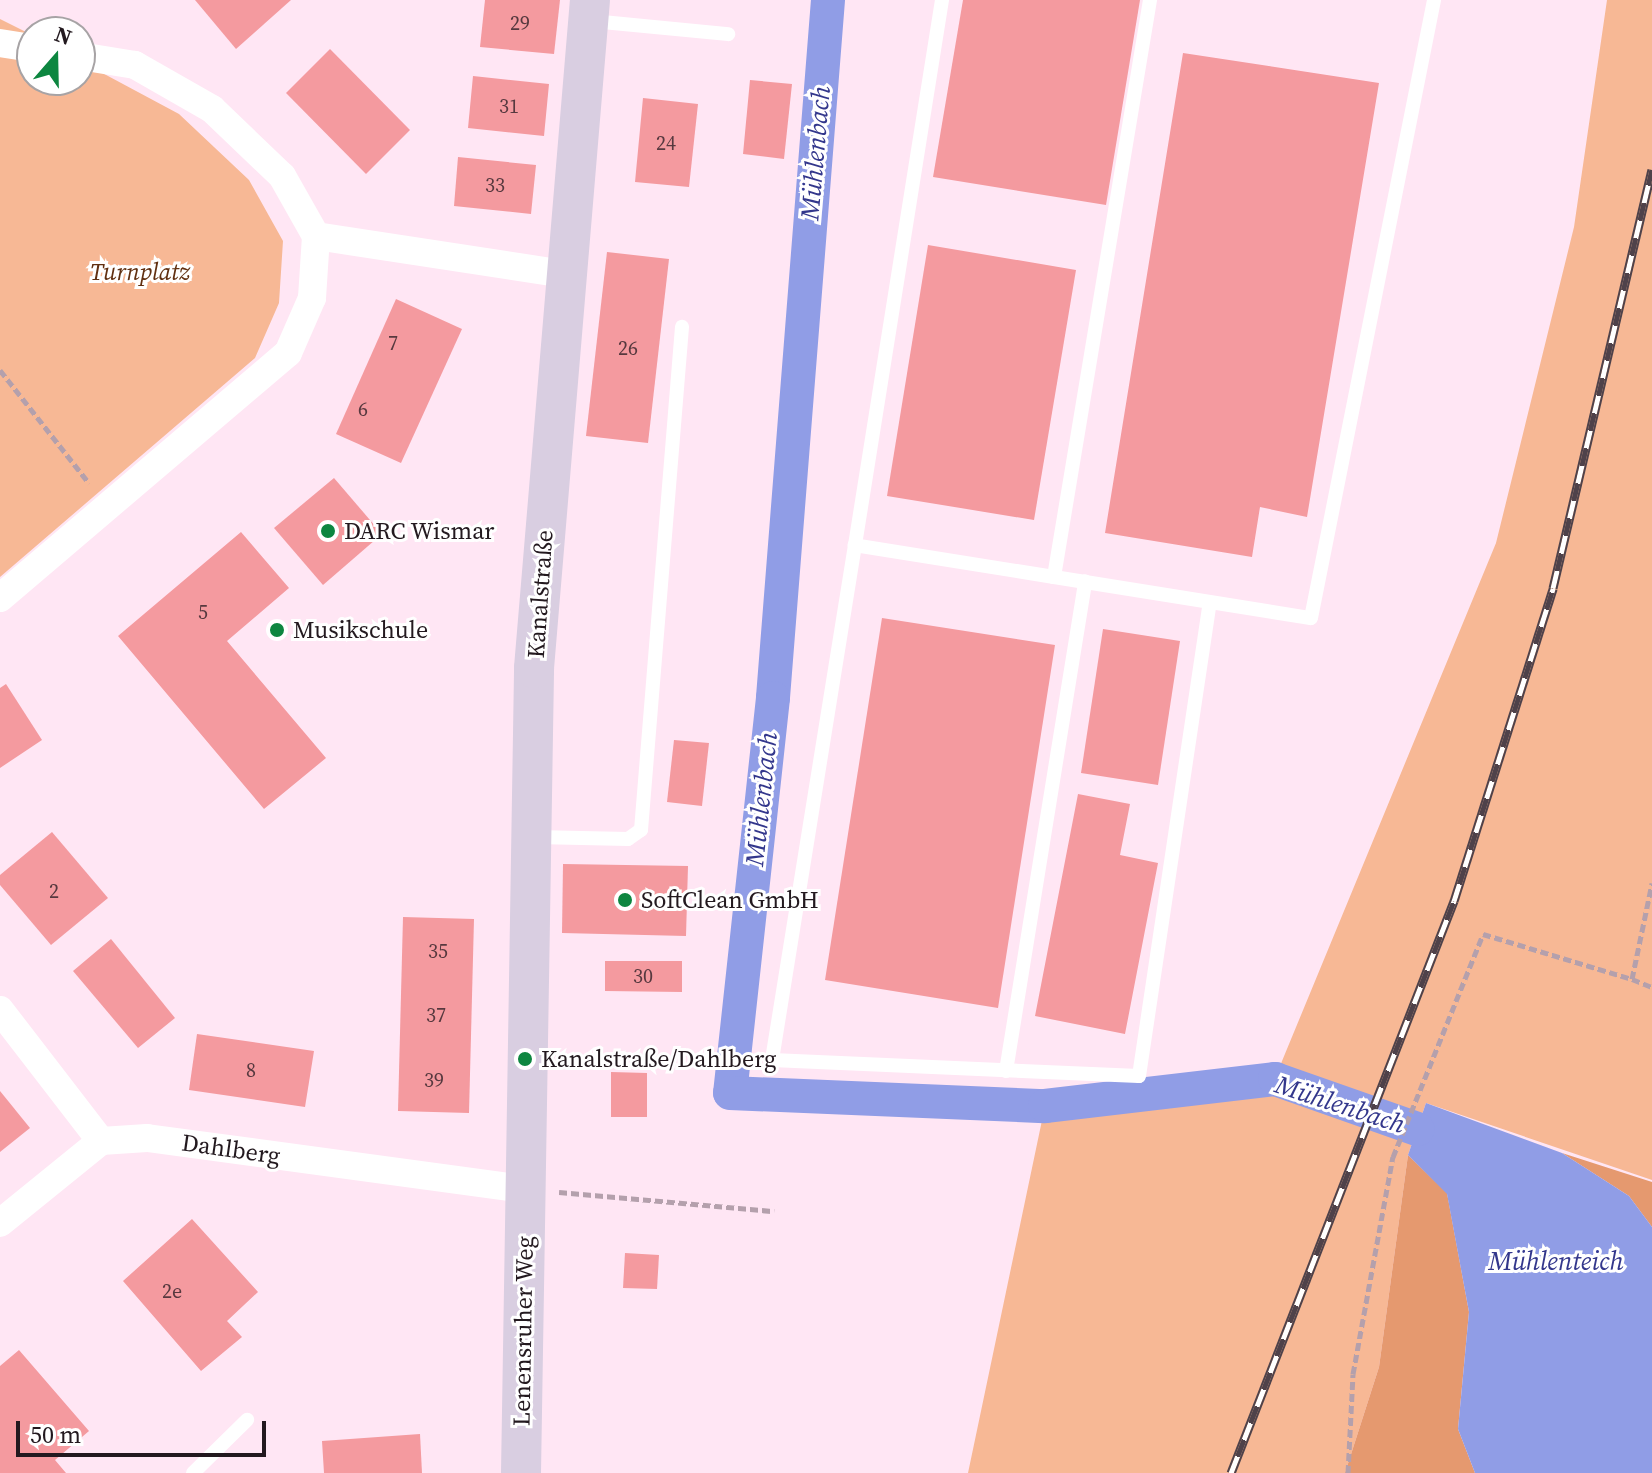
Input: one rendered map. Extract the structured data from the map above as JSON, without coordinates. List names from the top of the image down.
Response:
{
  "streets": {
    "street": ["Kanalstraße", "Dahlberg", "Lenensruher Weg"]
  },
  "crossings": [
    ["Kanalstraße", "Dahlberg"],
    ["Kanalstraße", "Lenensruher Weg"],
    ["Dahlberg", "Lenensruher Weg"]
  ],
  "water": ["Mühlenbach", "Mühlenteich"],
  "parks": ["Turnplatz"],
  "places": [
    "DARC Wismar",
    "Musikschule",
    "SoftClean GmbH",
    "Kanalstraße/Dahlberg"
  ],
  "house_numbers": [
    "29",
    "31",
    "24",
    "33",
    "7",
    "26",
    "6",
    "5",
    "2",
    "35",
    "30",
    "37",
    "8",
    "39",
    "2e"
  ],
  "scale_bar": "50 m",
  "north": "top"
}
